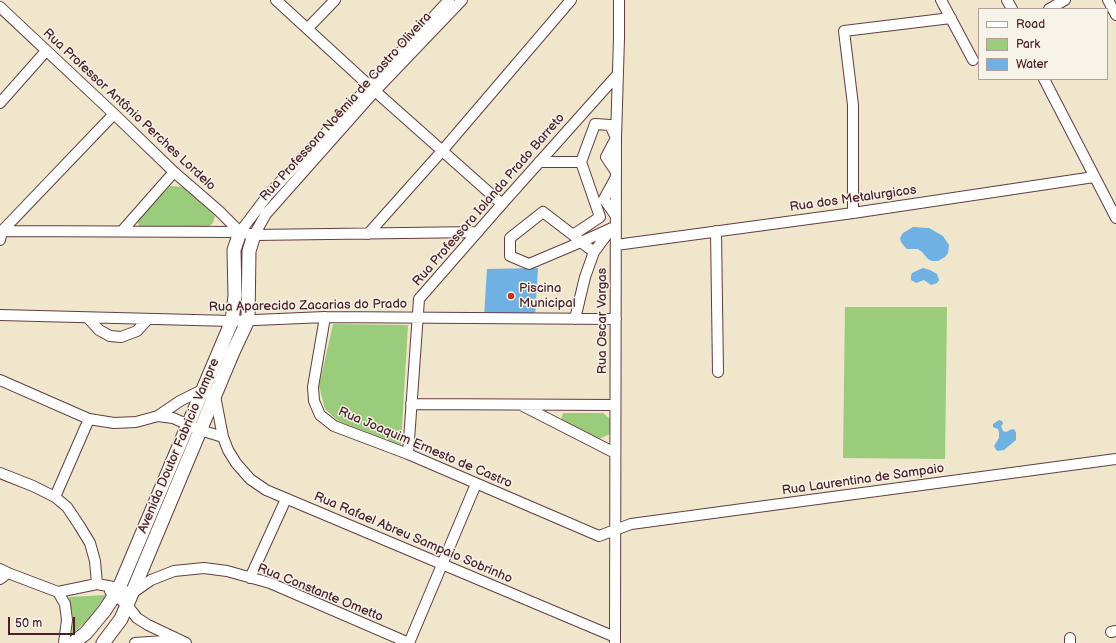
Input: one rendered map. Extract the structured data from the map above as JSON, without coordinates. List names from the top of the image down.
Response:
{
  "streets": {
    "main road": ["Avenida Doutor Fabricio Vampre"],
    "street": [
      "Rua Professora Noêmia de Castro Oliveira",
      "Rua Professor Antônio Perches Lordelo",
      "Rua dos Metalurgicos",
      "Rua Professora Iolanda Prado Barreto",
      "Rua Aparecido Zacarias do Prado",
      "Rua Oscar Vargas",
      "Rua Joaquim Ernesto de Castro",
      "Rua Laurentina de Sampaio",
      "Rua Rafael Abreu Sampaio Sobrinho",
      "Rua Constante Ometto"
    ]
  },
  "crossings": [
    ["Rua Professora Noêmia de Castro Oliveira", "Rua Professor Antônio Perches Lordelo"],
    ["Rua Professora Noêmia de Castro Oliveira", "Avenida Doutor Fabricio Vampre"],
    ["Rua Professor Antônio Perches Lordelo", "Avenida Doutor Fabricio Vampre"],
    ["Rua dos Metalurgicos", "Rua Oscar Vargas"],
    ["Rua Professora Iolanda Prado Barreto", "Rua Aparecido Zacarias do Prado"],
    ["Rua Professora Iolanda Prado Barreto", "Rua Oscar Vargas"],
    ["Rua Professora Iolanda Prado Barreto", "Rua Joaquim Ernesto de Castro"],
    ["Rua Aparecido Zacarias do Prado", "Rua Oscar Vargas"],
    ["Rua Aparecido Zacarias do Prado", "Avenida Doutor Fabricio Vampre"],
    ["Rua Aparecido Zacarias do Prado", "Rua Joaquim Ernesto de Castro"],
    ["Rua Oscar Vargas", "Rua Joaquim Ernesto de Castro"],
    ["Rua Oscar Vargas", "Rua Laurentina de Sampaio"],
    ["Rua Oscar Vargas", "Rua Rafael Abreu Sampaio Sobrinho"],
    ["Avenida Doutor Fabricio Vampre", "Rua Rafael Abreu Sampaio Sobrinho"],
    ["Avenida Doutor Fabricio Vampre", "Rua Constante Ometto"],
    ["Rua Joaquim Ernesto de Castro", "Rua Laurentina de Sampaio"]
  ],
  "places": ["Piscina Municipal"],
  "legend": ["Road", "Park", "Water"],
  "scale_bar": "50 m"
}
